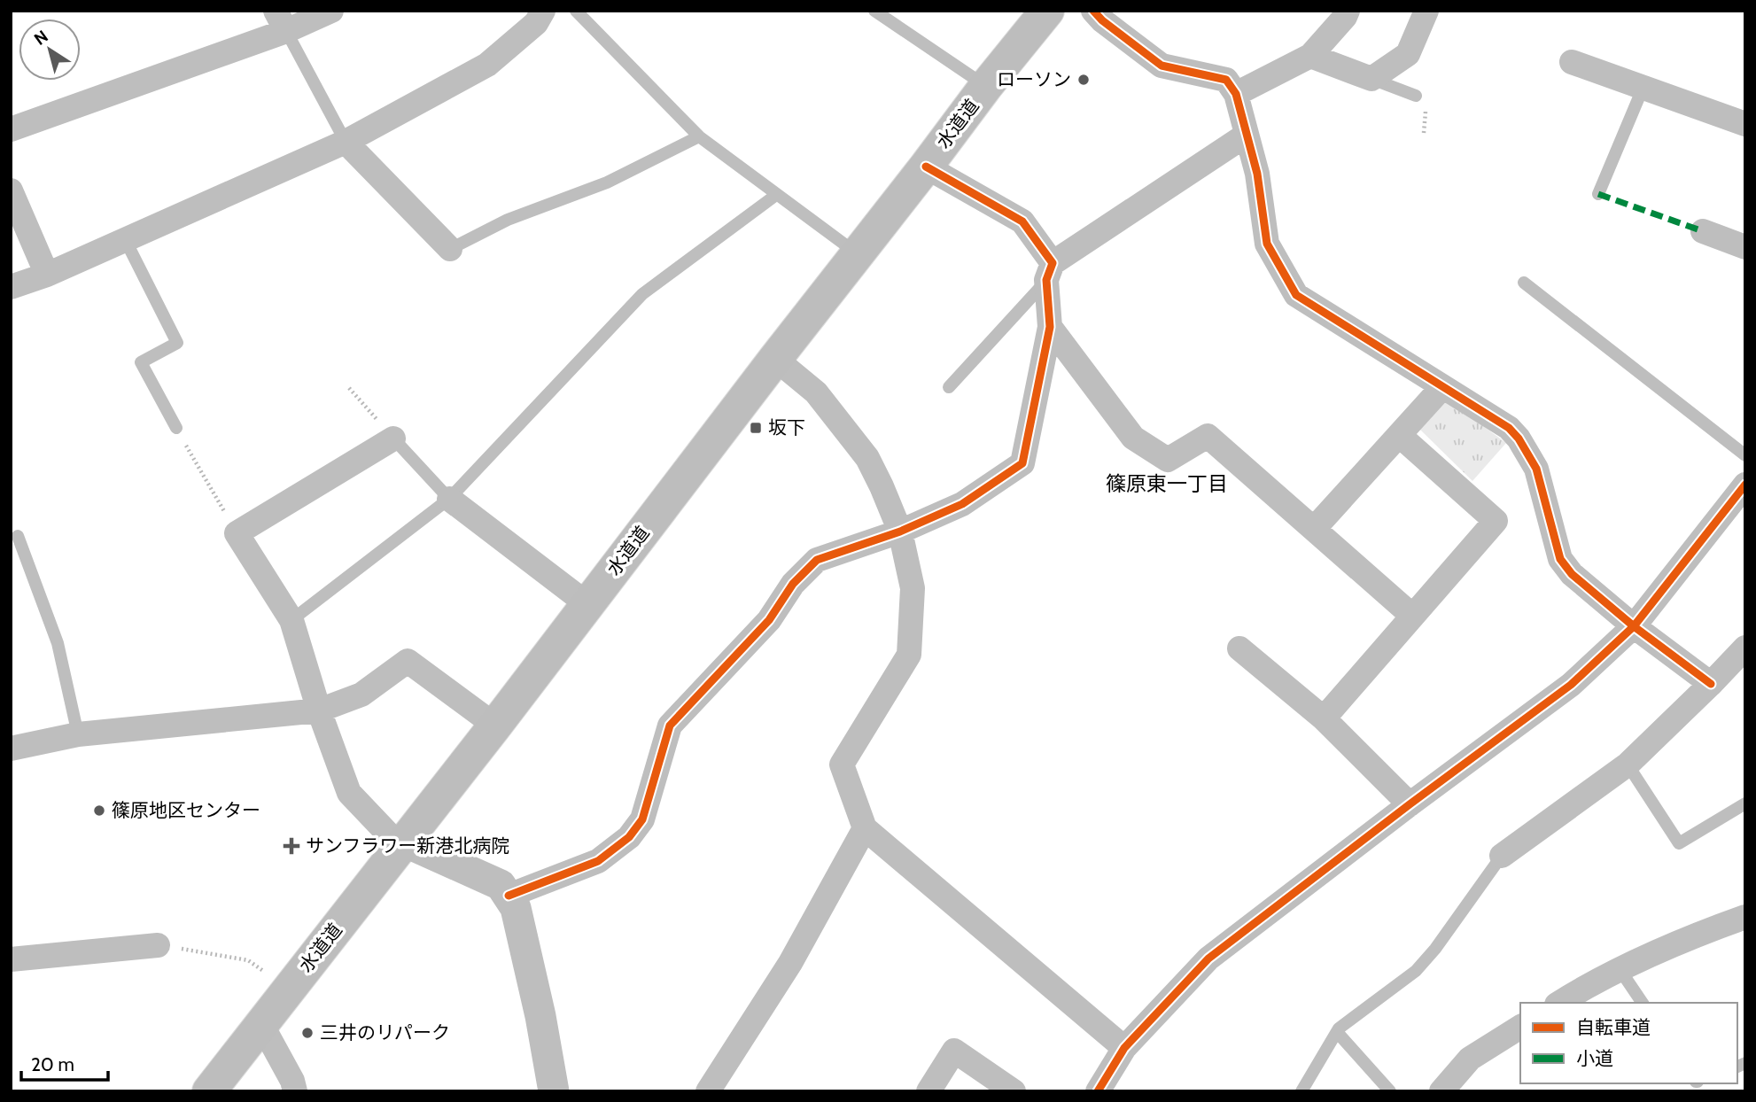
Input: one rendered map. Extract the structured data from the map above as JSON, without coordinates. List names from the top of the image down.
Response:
{
  "streets": {
    "main road": ["水道道"]
  },
  "districts": ["篠原東一丁目"],
  "places": {
    "other": ["ローソン", "篠原地区センター", "三井のリパーク"],
    "transit": ["坂下"],
    "health": ["サンフラワー新港北病院"]
  },
  "legend": ["自転車道", "小道"],
  "scale_bar": "20 m",
  "north": "top left"
}
